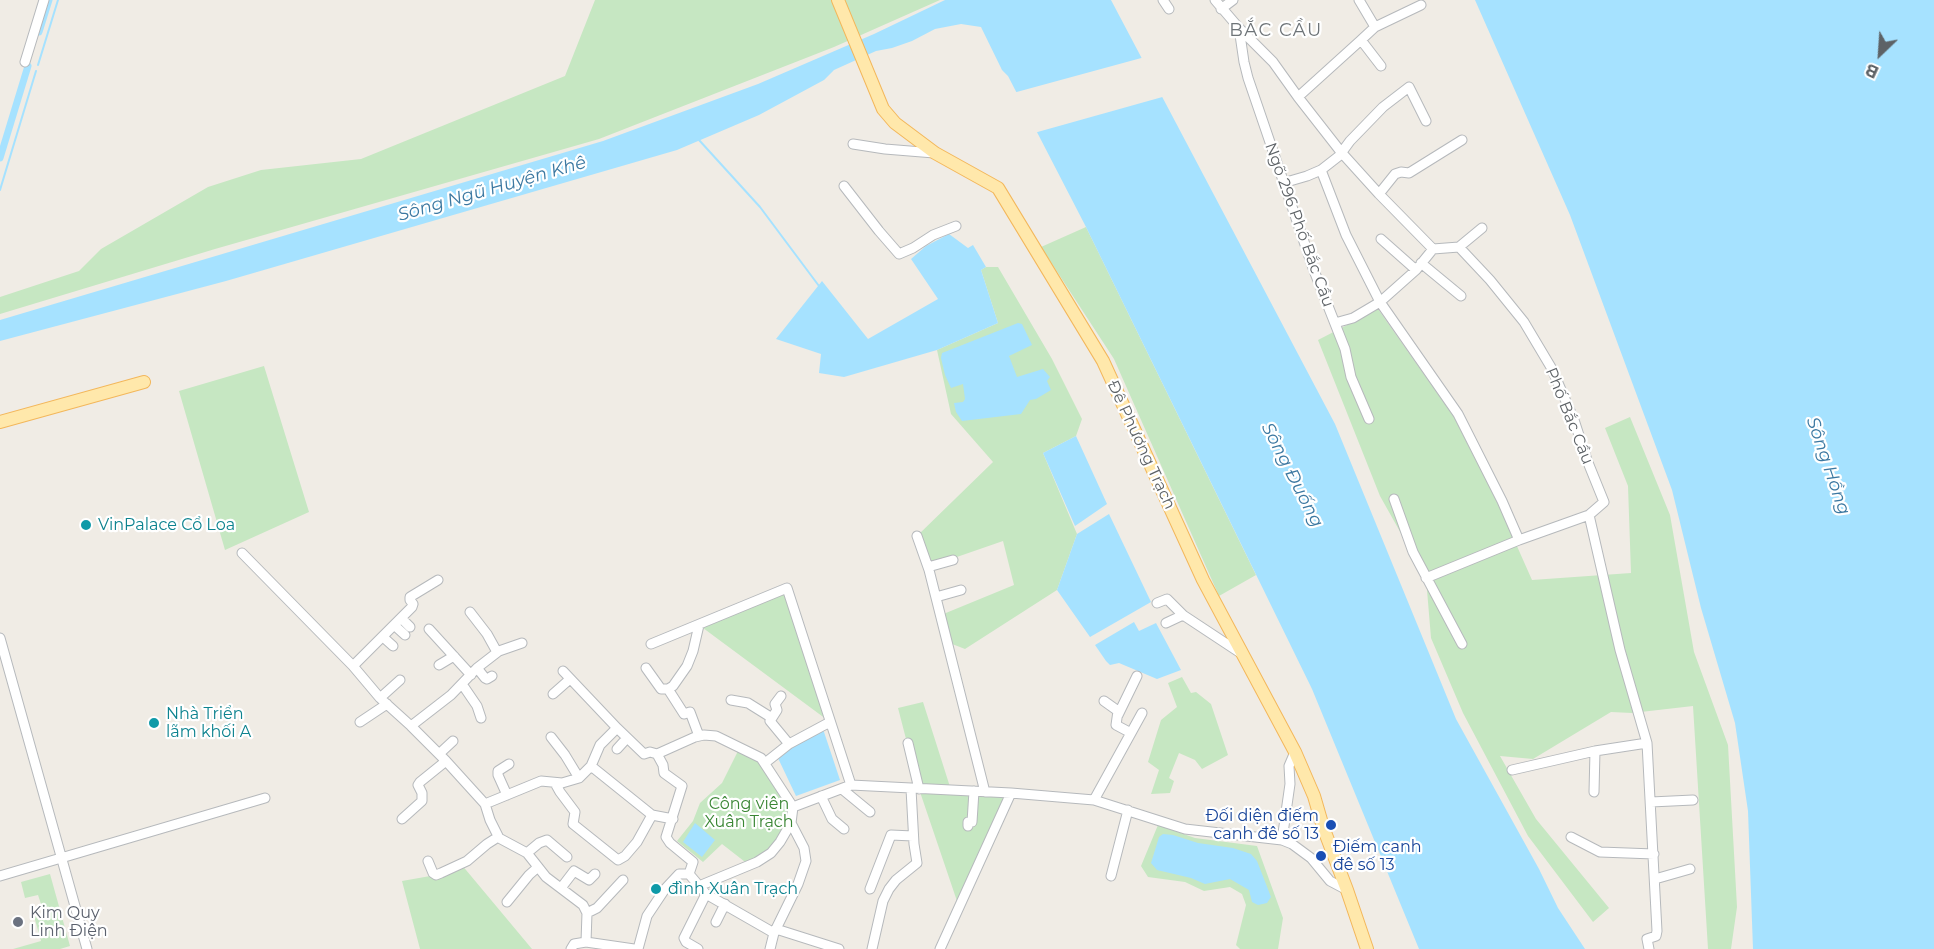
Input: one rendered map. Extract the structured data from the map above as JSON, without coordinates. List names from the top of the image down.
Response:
{
  "streets": {
    "main road": ["Đê Phương Trạch"],
    "street": ["Ngõ 296 Phố Bắc Cầu", "Phố Bắc Cầu"]
  },
  "districts": ["BẮC CẦU"],
  "water": ["Sông Ngũ Huyện Khê", "Sông Hồng", "Sông Đuống"],
  "parks": ["Công viên Xuân Trạch"],
  "places": [
    "VinPalace Cổ Loa",
    "Nhà Triển lãm khối A",
    "Đối diện điếm canh đê số 13",
    "Điếm canh đê số 13",
    "đình Xuân Trạch",
    "Kim Quy Linh Điện"
  ],
  "north": "bottom left"
}
